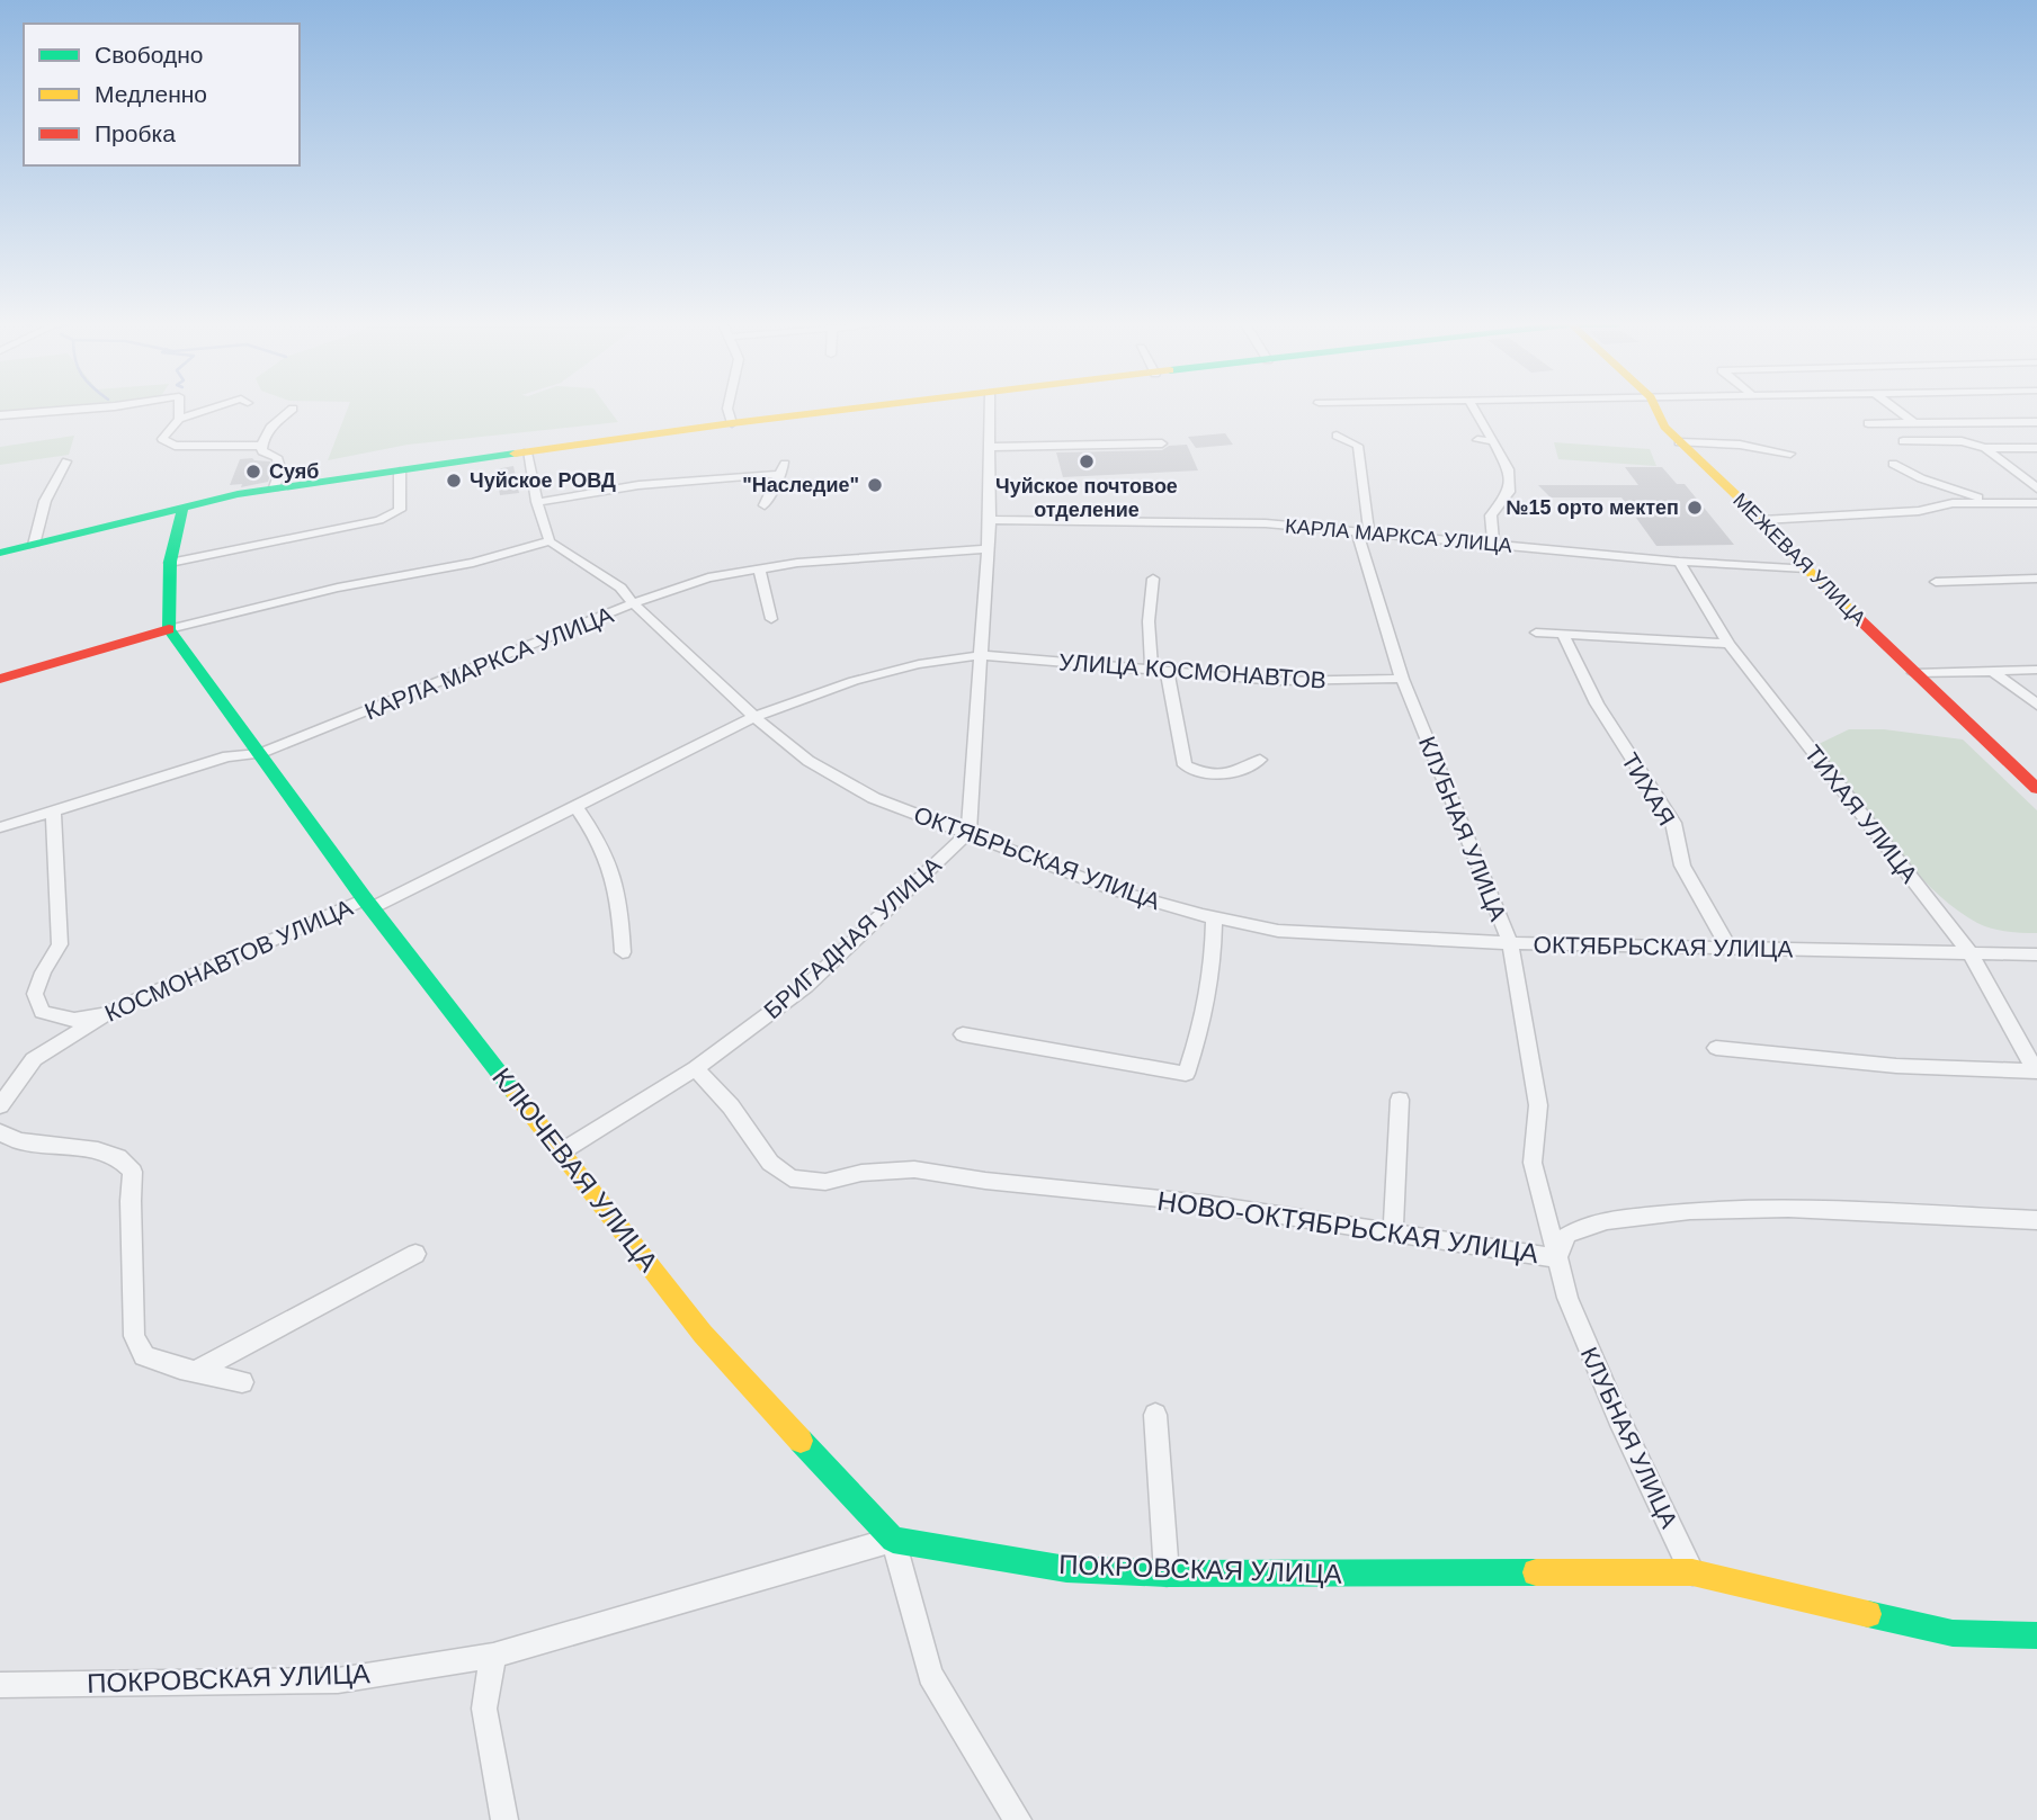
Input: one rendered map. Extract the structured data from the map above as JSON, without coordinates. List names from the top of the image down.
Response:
{
  "streets": {
    "street": [
      "КАРЛА МАРКСА УЛИЦА",
      "МЕЖЕВАЯ УЛИЦА",
      "УЛИЦА КОСМОНАВТОВ",
      "ТИХАЯ",
      "ТИХАЯ УЛИЦА",
      "КЛУБНАЯ УЛИЦА",
      "ОКТЯБРЬСКАЯ УЛИЦА",
      "БРИГАДНАЯ УЛИЦА",
      "КОСМОНАВТОВ УЛИЦА",
      "КЛЮЧЕВАЯ УЛИЦА",
      "НОВО-ОКТЯБРЬСКАЯ УЛИЦА",
      "ПОКРОВСКАЯ УЛИЦА"
    ]
  },
  "crossings": [
    ["КАРЛА МАРКСА УЛИЦА", "МЕЖЕВАЯ УЛИЦА"],
    ["КАРЛА МАРКСА УЛИЦА", "ТИХАЯ УЛИЦА"],
    ["КАРЛА МАРКСА УЛИЦА", "КЛУБНАЯ УЛИЦА"],
    ["КАРЛА МАРКСА УЛИЦА", "ОКТЯБРЬСКАЯ УЛИЦА"],
    ["КАРЛА МАРКСА УЛИЦА", "КЛЮЧЕВАЯ УЛИЦА"],
    ["УЛИЦА КОСМОНАВТОВ", "КЛУБНАЯ УЛИЦА"],
    ["УЛИЦА КОСМОНАВТОВ", "КОСМОНАВТОВ УЛИЦА"],
    ["ТИХАЯ", "ОКТЯБРЬСКАЯ УЛИЦА"],
    ["ТИХАЯ УЛИЦА", "ОКТЯБРЬСКАЯ УЛИЦА"],
    ["КЛУБНАЯ УЛИЦА", "ОКТЯБРЬСКАЯ УЛИЦА"],
    ["КЛУБНАЯ УЛИЦА", "НОВО-ОКТЯБРЬСКАЯ УЛИЦА"],
    ["КЛУБНАЯ УЛИЦА", "ПОКРОВСКАЯ УЛИЦА"],
    ["ОКТЯБРЬСКАЯ УЛИЦА", "БРИГАДНАЯ УЛИЦА"],
    ["ОКТЯБРЬСКАЯ УЛИЦА", "КОСМОНАВТОВ УЛИЦА"],
    ["БРИГАДНАЯ УЛИЦА", "КЛЮЧЕВАЯ УЛИЦА"],
    ["БРИГАДНАЯ УЛИЦА", "НОВО-ОКТЯБРЬСКАЯ УЛИЦА"],
    ["КОСМОНАВТОВ УЛИЦА", "КЛЮЧЕВАЯ УЛИЦА"],
    ["КЛЮЧЕВАЯ УЛИЦА", "ПОКРОВСКАЯ УЛИЦА"]
  ],
  "places": [
    "Чуйское почтовое отделение",
    "Суяб",
    "Чуйское РОВД",
    "\"Наследие\"",
    "№15 орто мектеп"
  ],
  "legend": ["Свободно", "Медленно", "Пробка"]
}
